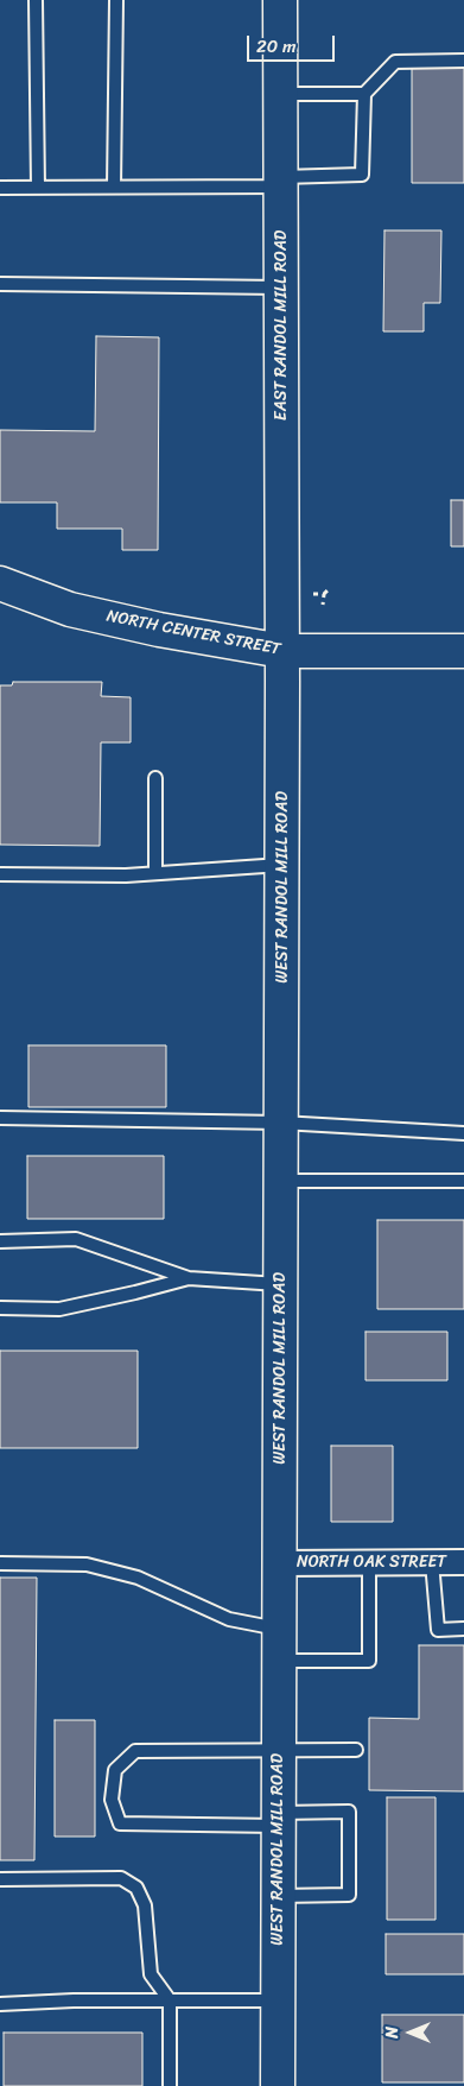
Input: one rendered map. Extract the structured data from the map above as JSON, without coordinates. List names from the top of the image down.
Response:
{
  "streets": {
    "main road": ["EAST RANDOL MILL ROAD", "NORTH CENTER STREET", "WEST RANDOL MILL ROAD"],
    "street": ["NORTH OAK STREET"]
  },
  "crossings": [
    ["EAST RANDOL MILL ROAD", "NORTH CENTER STREET"],
    ["EAST RANDOL MILL ROAD", "WEST RANDOL MILL ROAD"],
    ["NORTH CENTER STREET", "WEST RANDOL MILL ROAD"],
    ["WEST RANDOL MILL ROAD", "NORTH OAK STREET"]
  ],
  "scale_bar": "20 m",
  "north": "left"
}
